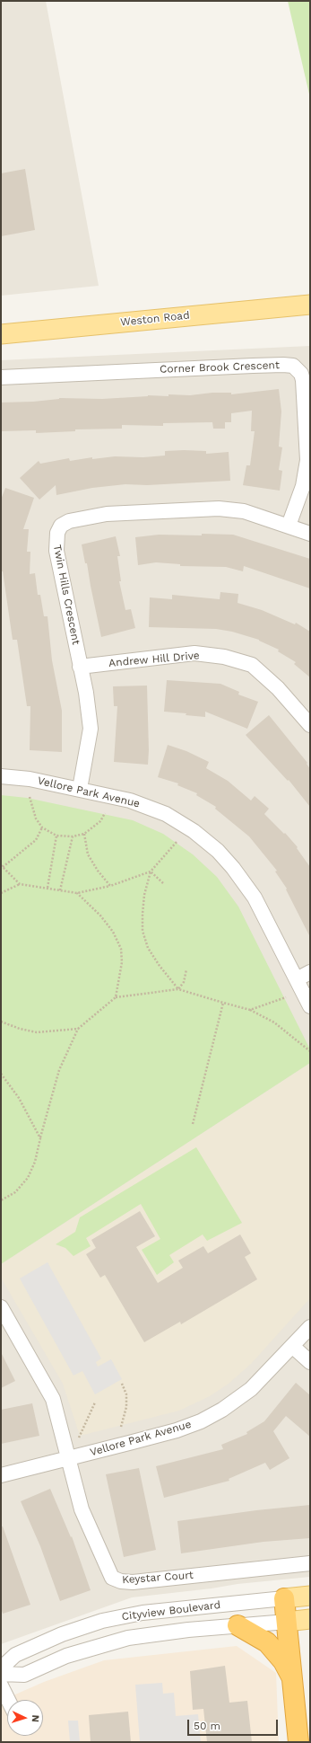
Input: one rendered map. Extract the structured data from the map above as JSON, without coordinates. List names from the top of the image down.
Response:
{
  "streets": {
    "main road": ["Weston Road", "Cityview Boulevard"],
    "street": [
      "Corner Brook Crescent",
      "Twin Hills Crescent",
      "Andrew Hill Drive",
      "Vellore Park Avenue",
      "Keystar Court"
    ]
  },
  "crossings": [
    ["Corner Brook Crescent", "Twin Hills Crescent"],
    ["Twin Hills Crescent", "Andrew Hill Drive"],
    ["Twin Hills Crescent", "Vellore Park Avenue"],
    ["Vellore Park Avenue", "Keystar Court"]
  ],
  "scale_bar": "50 m",
  "north": "right"
}
